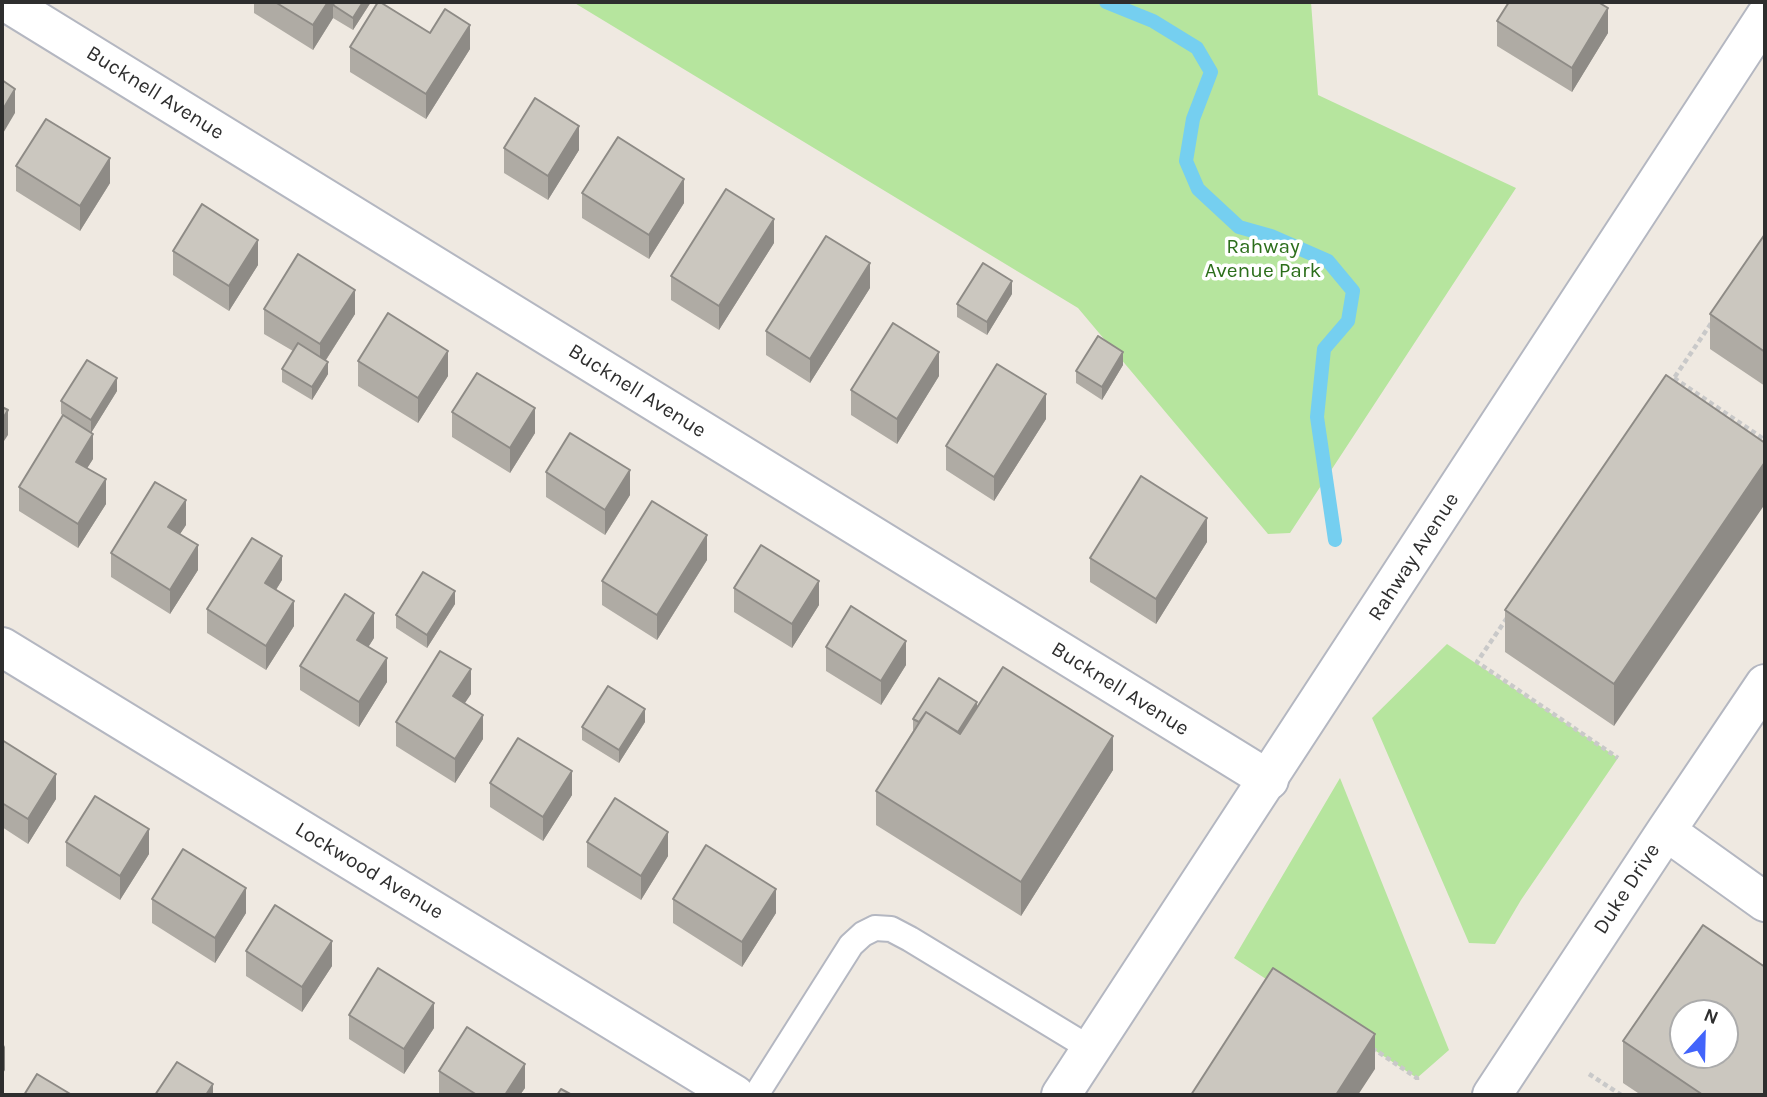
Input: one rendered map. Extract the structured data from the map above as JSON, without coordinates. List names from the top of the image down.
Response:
{
  "streets": {
    "street": [
      "Bucknell Avenue",
      "Rahway Avenue",
      "Lockwood Avenue",
      "Duke Drive"
    ]
  },
  "crossings": [
    ["Bucknell Avenue", "Rahway Avenue"]
  ],
  "parks": ["Rahway Avenue Park"],
  "north": "top"
}
